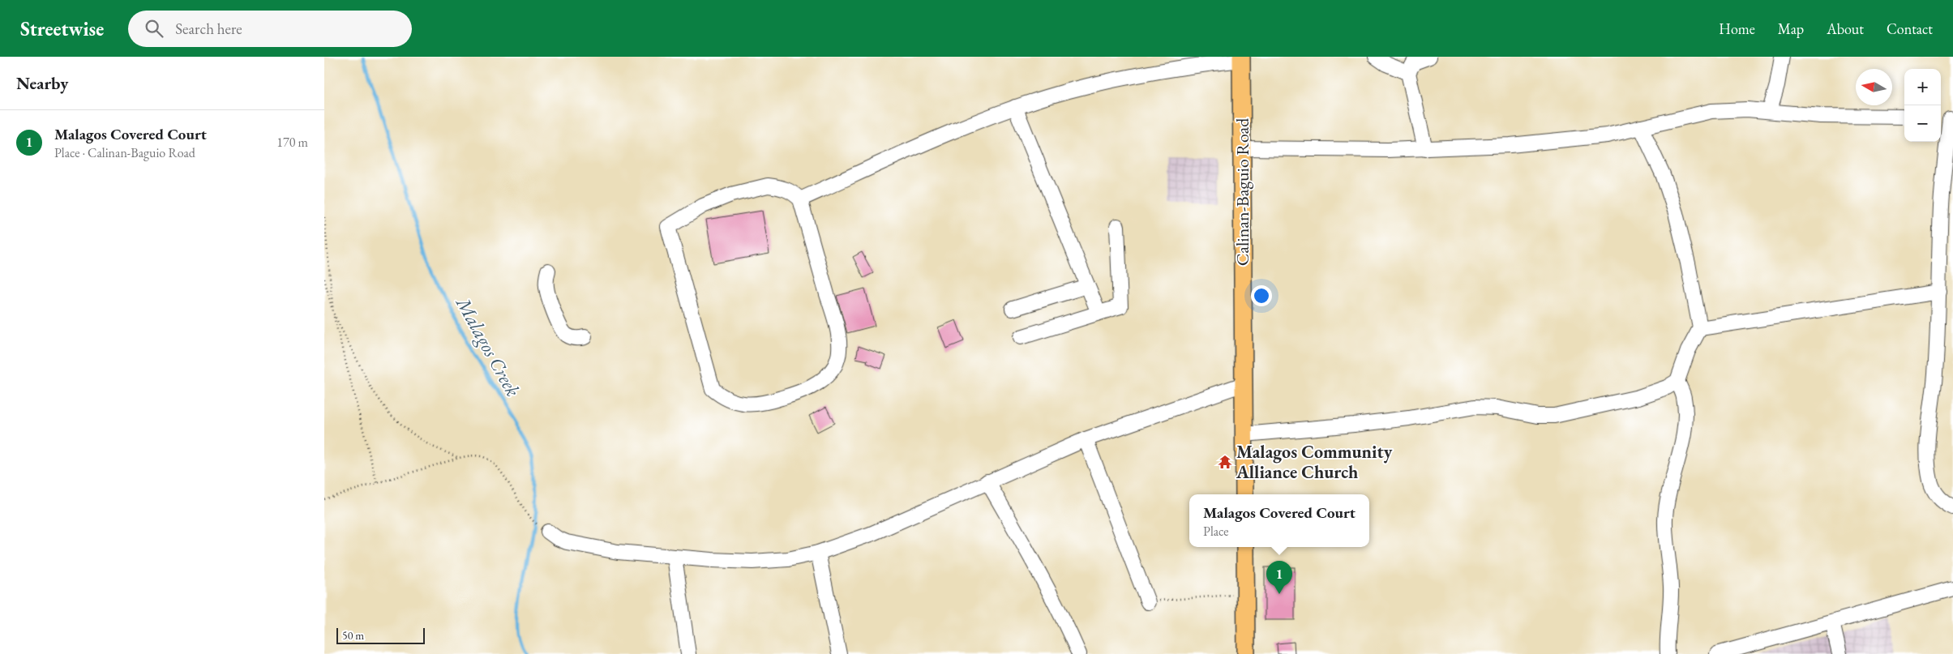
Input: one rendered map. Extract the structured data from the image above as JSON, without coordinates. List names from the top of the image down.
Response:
{
  "streets": {
    "main road": ["Calinan-Baguio Road"]
  },
  "water": ["Malagos Creek"],
  "places": {
    "temple": ["Malagos Community Alliance Church"]
  },
  "scale_bar": "50 m",
  "north": "left",
  "page": {
    "header": "Streetwise",
    "search": "Search here",
    "nav": [
      "Home",
      "Map",
      "About",
      "Contact"
    ],
    "heading": "Nearby",
    "map_buttons": ["+", "−"],
    "list": [
      {
        "mark": "1",
        "name": "Malagos Covered Court",
        "note": "Place · Calinan-Baguio Road",
        "value": "170 m"
      }
    ],
    "popup": ["Malagos Covered Court", "Place"],
    "pins": "1",
    "scale": "50 m"
  }
}
